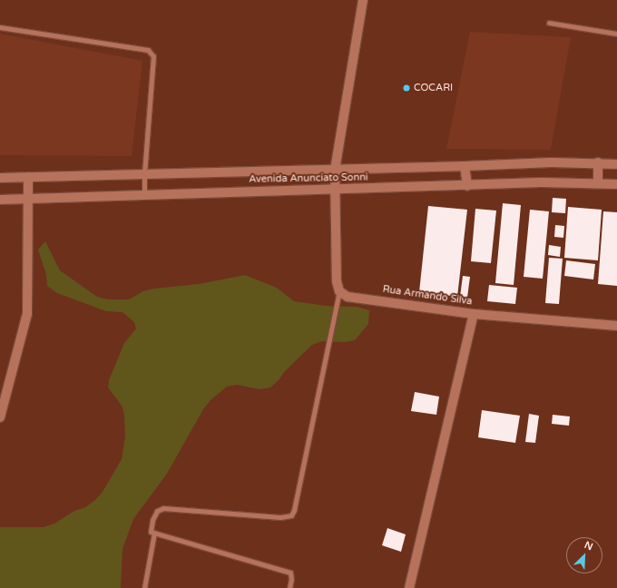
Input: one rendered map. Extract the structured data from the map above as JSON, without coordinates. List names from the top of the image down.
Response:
{
  "streets": {
    "street": ["Avenida Anunciato Sonni", "Rua Armando Silva"]
  },
  "places": ["COCARI"],
  "north": "top right"
}
